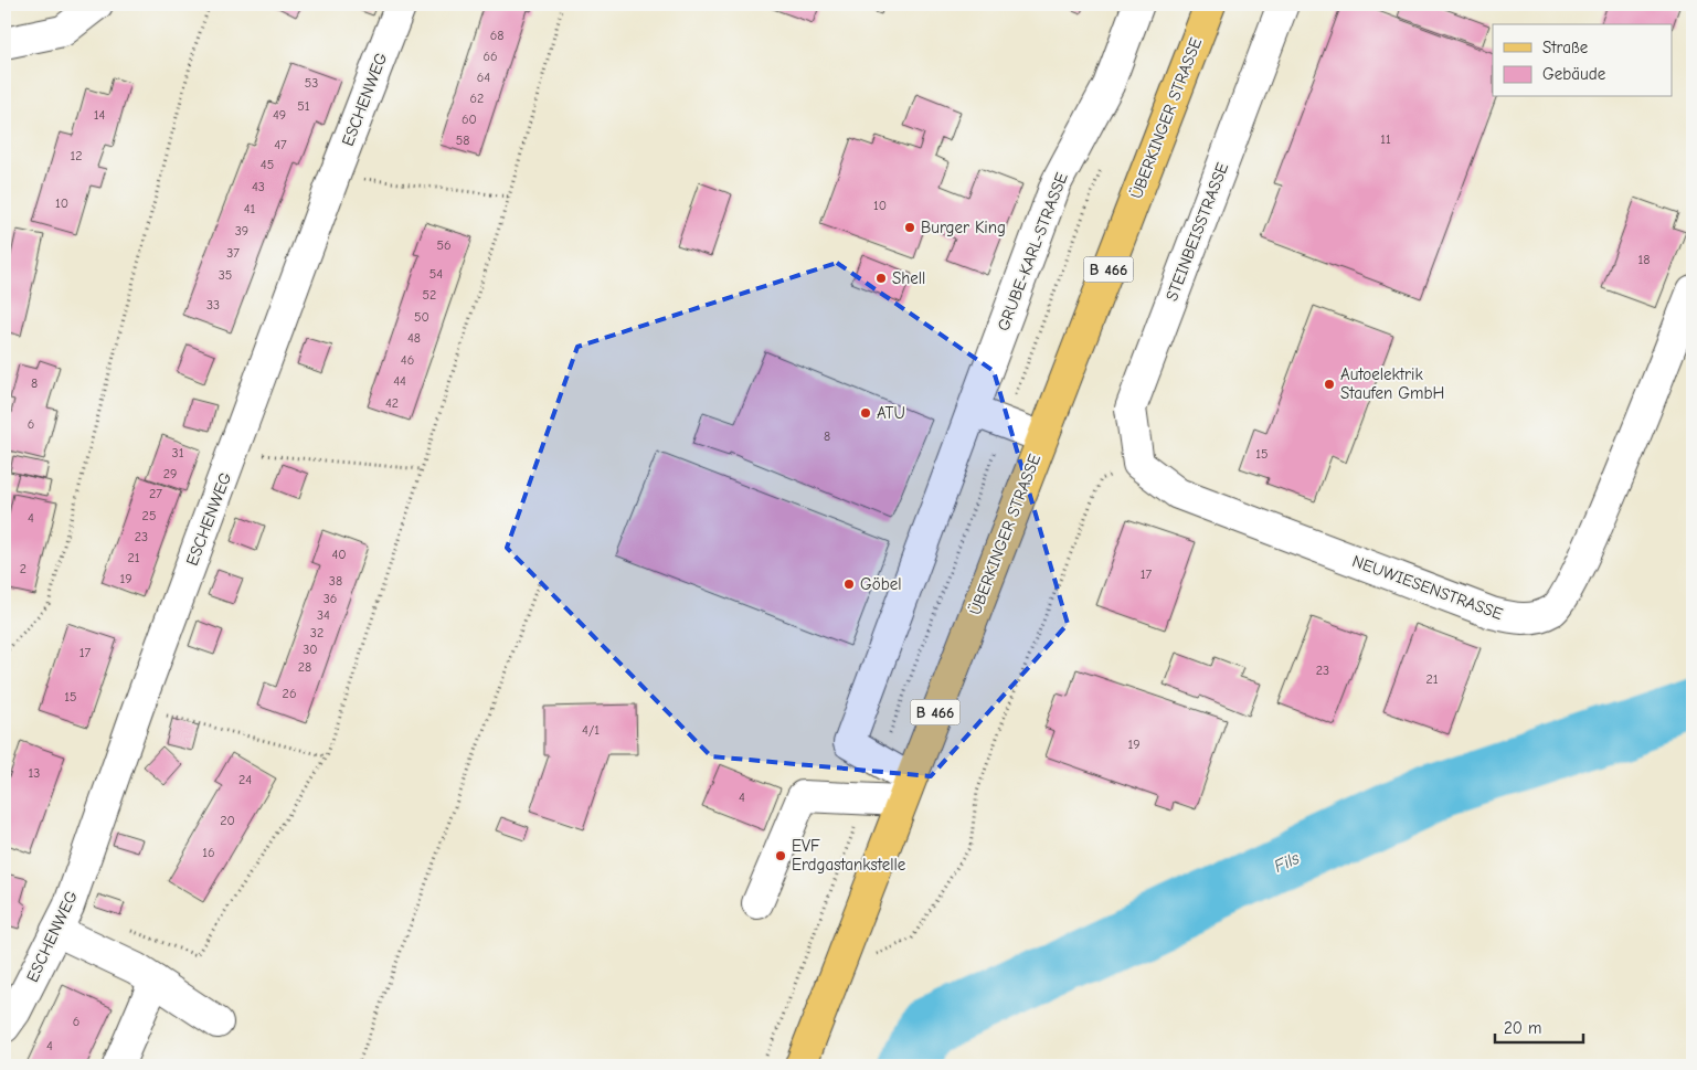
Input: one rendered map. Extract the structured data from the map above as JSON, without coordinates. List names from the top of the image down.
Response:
{
  "streets": {
    "main road": ["ÜBERKINGER STRASSE", "B 466"],
    "street": [
      "ESCHENWEG",
      "STEINBEISSTRASSE",
      "GRUBE-KARL-STRASSE",
      "NEUWIESENSTRASSE"
    ]
  },
  "crossings": [
    ["ÜBERKINGER STRASSE", "GRUBE-KARL-STRASSE"],
    ["STEINBEISSTRASSE", "NEUWIESENSTRASSE"]
  ],
  "water": ["Fils"],
  "places": [
    "Burger King",
    "Shell",
    "Autoelektrik Staufen GmbH",
    "ATU",
    "Göbel",
    "EVF Erdgastankstelle"
  ],
  "house_numbers": [
    "68",
    "66",
    "64",
    "53",
    "62",
    "51",
    "14",
    "49",
    "60",
    "11",
    "58",
    "47",
    "12",
    "45",
    "43",
    "10",
    "10",
    "41",
    "39",
    "56",
    "37",
    "18",
    "54",
    "35",
    "52",
    "33",
    "50",
    "48",
    "46",
    "44",
    "8",
    "42",
    "6",
    "8",
    "31",
    "15",
    "29",
    "27",
    "25",
    "4",
    "23",
    "40",
    "21",
    "2",
    "17",
    "19",
    "38",
    "36",
    "34",
    "32",
    "30",
    "17",
    "28",
    "23",
    "21",
    "26",
    "15",
    "4/1",
    "19",
    "13",
    "24",
    "4",
    "20",
    "16",
    "6",
    "4"
  ],
  "legend": ["Straße", "Gebäude"],
  "scale_bar": "20 m"
}
